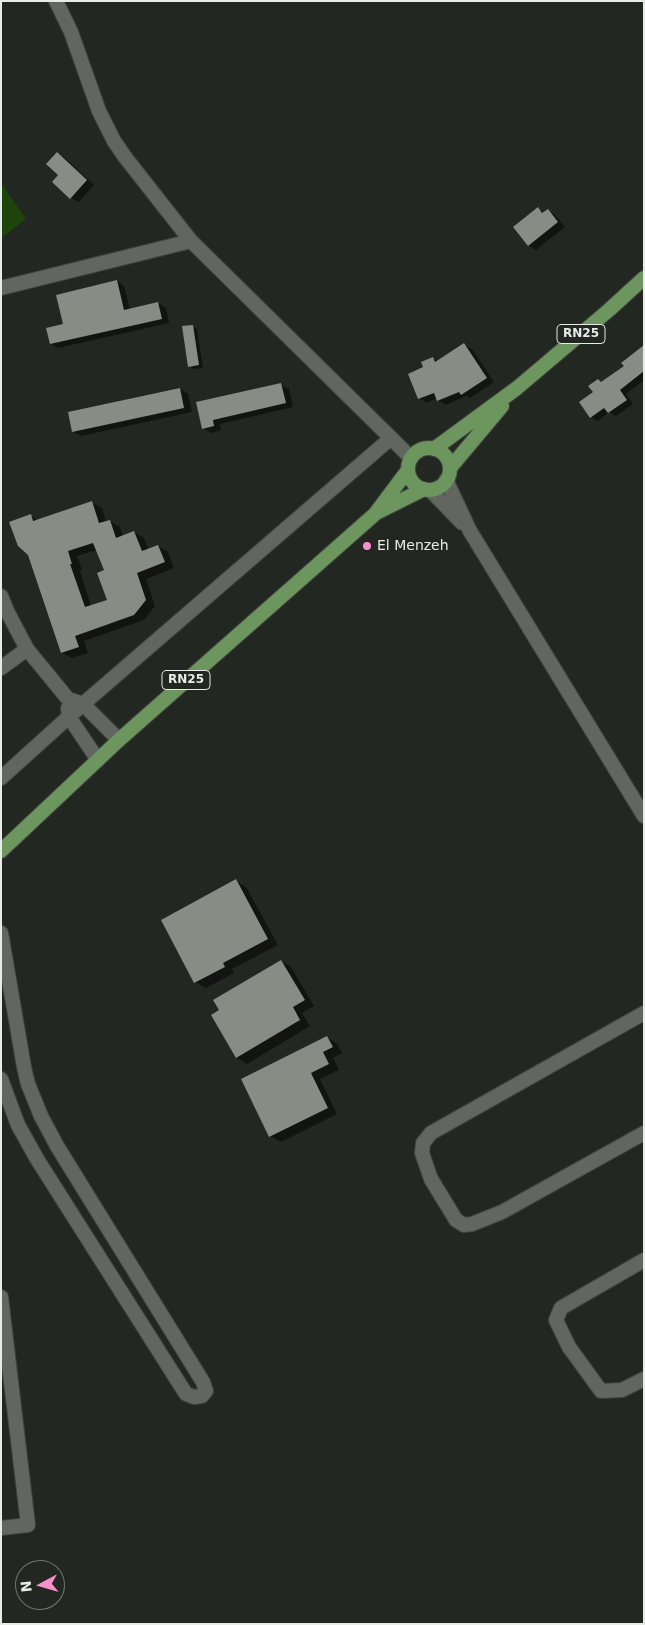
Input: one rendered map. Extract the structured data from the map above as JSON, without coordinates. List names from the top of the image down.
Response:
{
  "streets": {
    "main road": ["RN25"]
  },
  "places": ["El Menzeh"],
  "north": "left"
}
